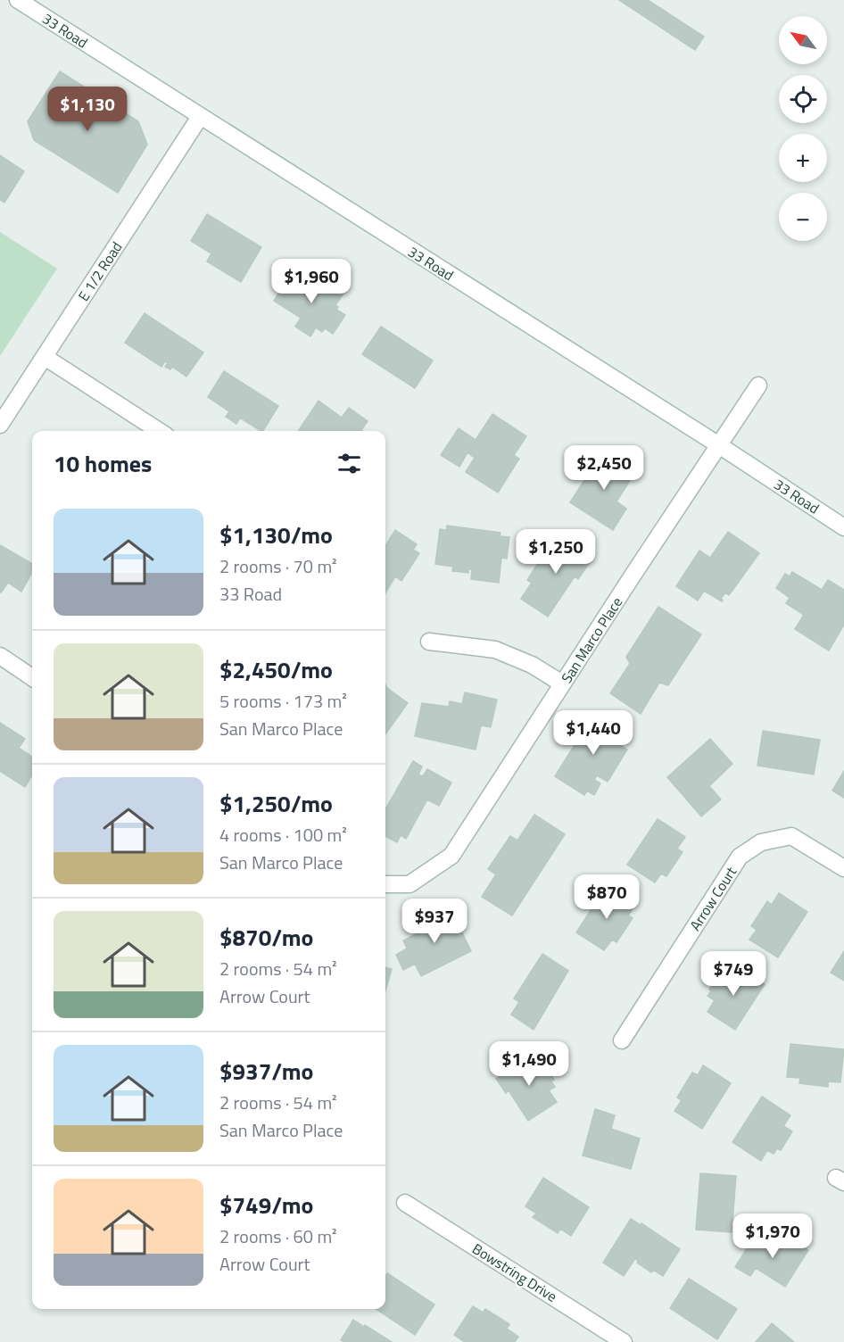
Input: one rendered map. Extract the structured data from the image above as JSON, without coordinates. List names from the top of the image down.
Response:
{
  "streets": {
    "street": [
      "33 Road",
      "E 1/2 Road",
      "San Marco Place",
      "Arrow Court",
      "Bowstring Drive"
    ]
  },
  "crossings": [
    ["33 Road", "E 1/2 Road"],
    ["33 Road", "San Marco Place"]
  ],
  "north": "top left",
  "page": {
    "map_buttons": ["+", "−"],
    "price": [
      "$1,130",
      "$1,960",
      "$2,450",
      "$1,250",
      "$1,440",
      "$870",
      "$937",
      "$749",
      "$1,490",
      "$1,970"
    ],
    "heading": "10 homes",
    "list": [
      {
        "name": "$1,130/mo",
        "note": "2 rooms · 70 m² · 33 Road"
      },
      {
        "name": "$2,450/mo",
        "note": "5 rooms · 173 m² · San Marco Place"
      },
      {
        "name": "$1,250/mo",
        "note": "4 rooms · 100 m² · San Marco Place"
      },
      {
        "name": "$870/mo",
        "note": "2 rooms · 54 m² · Arrow Court"
      },
      {
        "name": "$937/mo",
        "note": "2 rooms · 54 m² · San Marco Place"
      },
      {
        "name": "$749/mo",
        "note": "2 rooms · 60 m² · Arrow Court"
      }
    ]
  }
}
